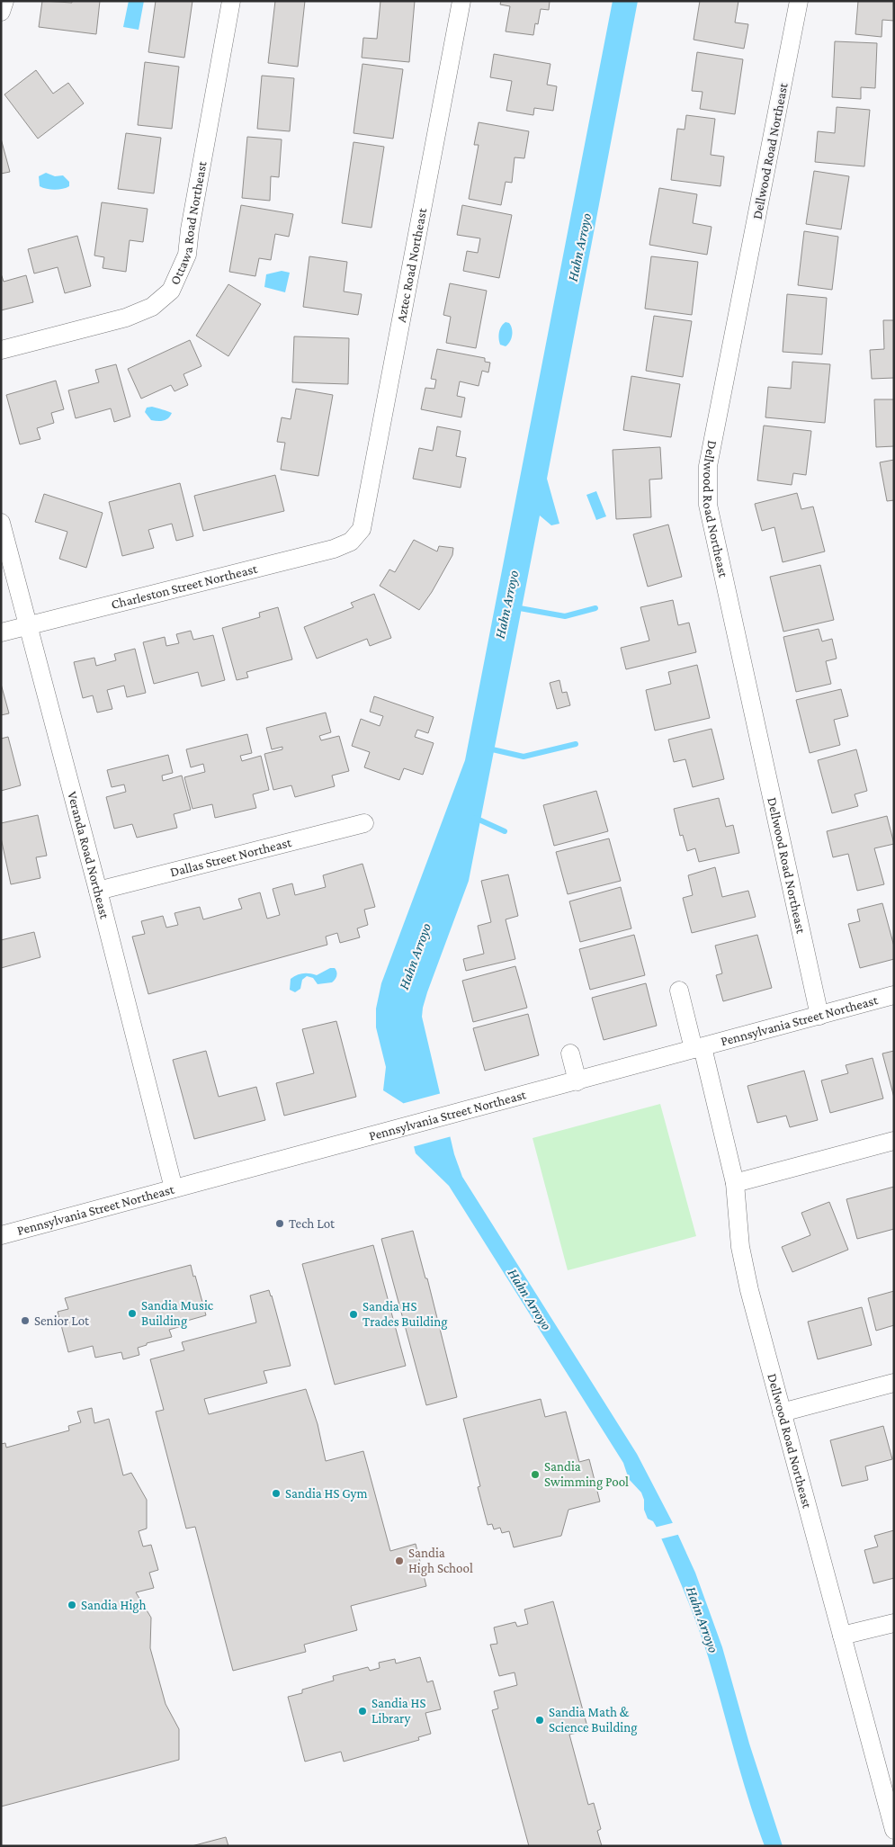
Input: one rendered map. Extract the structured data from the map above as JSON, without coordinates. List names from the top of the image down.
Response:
{
  "streets": {
    "street": [
      "Dellwood Road Northeast",
      "Ottawa Road Northeast",
      "Aztec Road Northeast",
      "Charleston Street Northeast",
      "Veranda Road Northeast",
      "Dallas Street Northeast",
      "Pennsylvania Street Northeast"
    ]
  },
  "crossings": [
    ["Dellwood Road Northeast", "Pennsylvania Street Northeast"],
    ["Aztec Road Northeast", "Charleston Street Northeast"],
    ["Charleston Street Northeast", "Veranda Road Northeast"],
    ["Veranda Road Northeast", "Dallas Street Northeast"],
    ["Veranda Road Northeast", "Pennsylvania Street Northeast"]
  ],
  "water": ["Hahn Arroyo"],
  "places": [
    "Tech Lot",
    "Sandia Music Building",
    "Sandia HS Trades Building",
    "Senior Lot",
    "Sandia Swimming Pool",
    "Sandia HS Gym",
    "Sandia High School",
    "Sandia High",
    "Sandia HS Library",
    "Sandia Math & Science Building"
  ]
}
